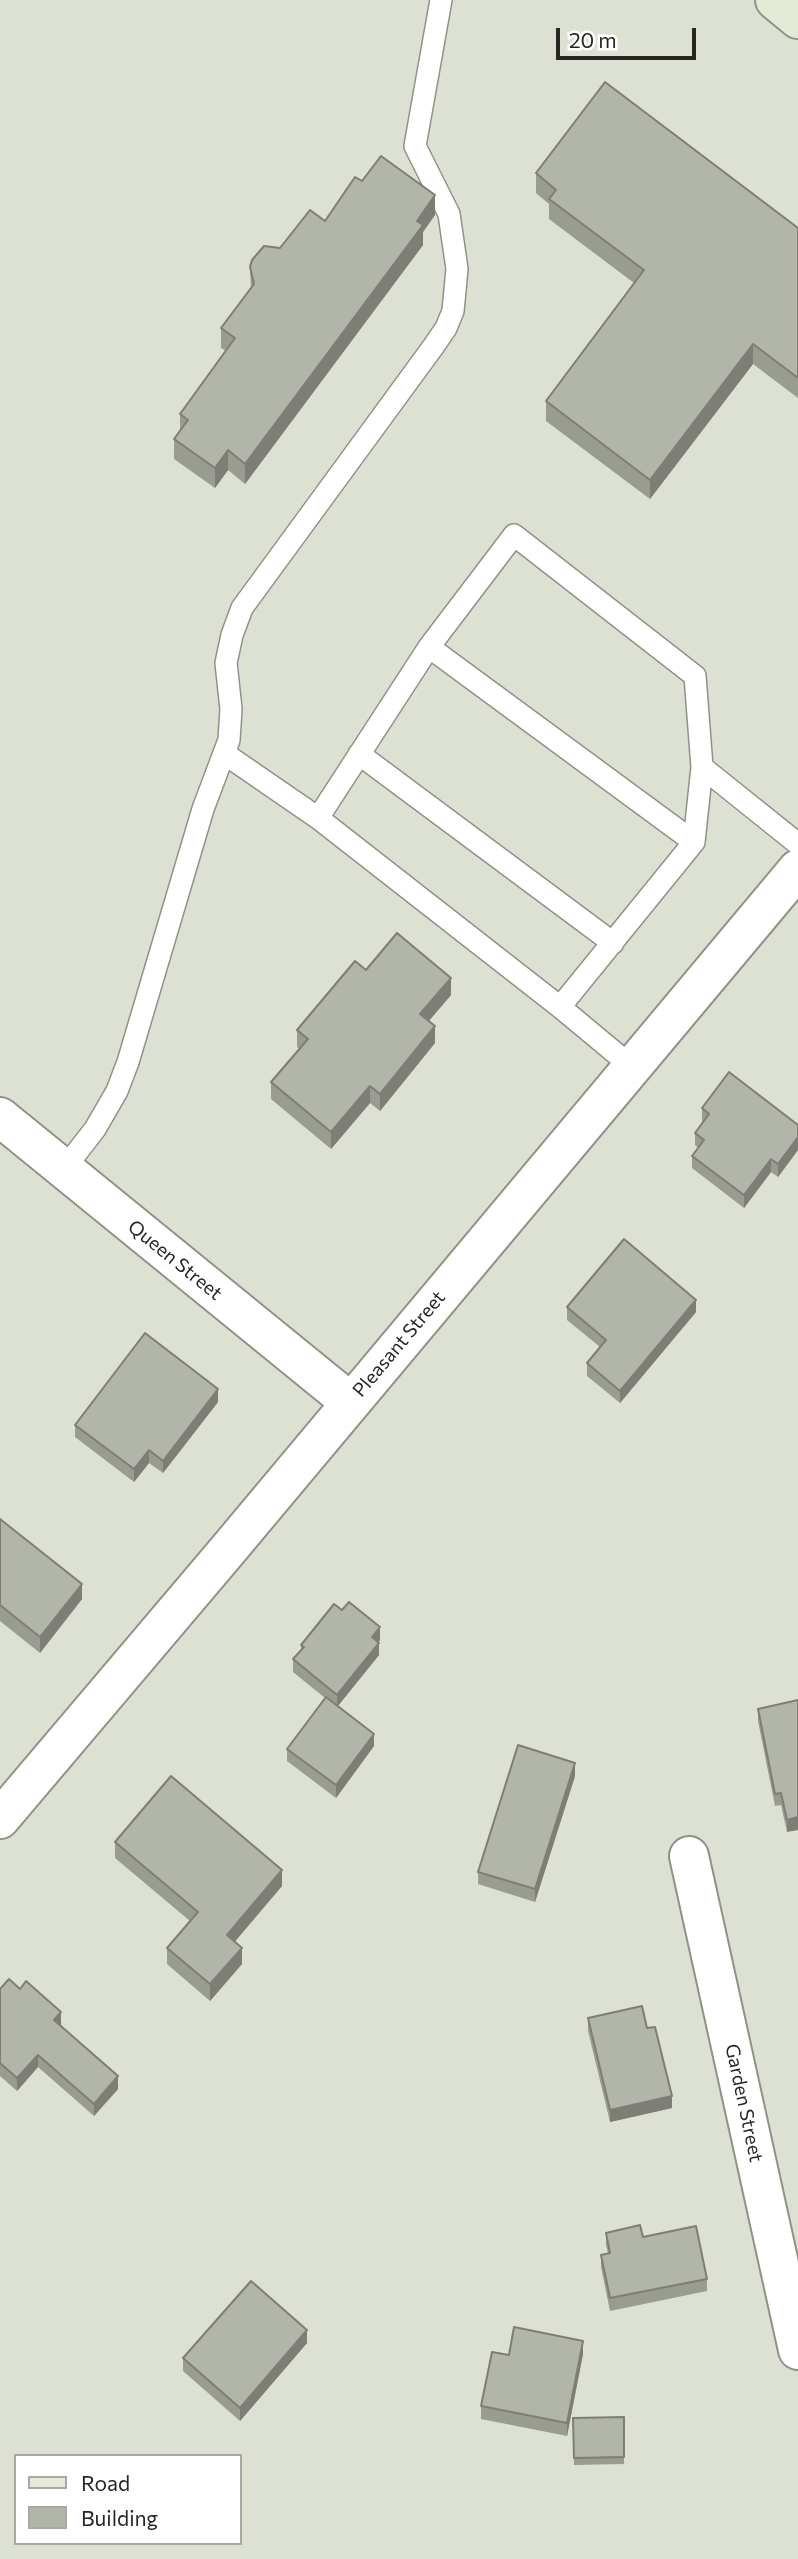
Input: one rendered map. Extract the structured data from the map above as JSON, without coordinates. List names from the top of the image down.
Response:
{
  "streets": {
    "street": ["Queen Street", "Pleasant Street", "Garden Street"]
  },
  "crossings": [
    ["Queen Street", "Pleasant Street"]
  ],
  "legend": ["Road", "Building"],
  "scale_bar": "20 m"
}
